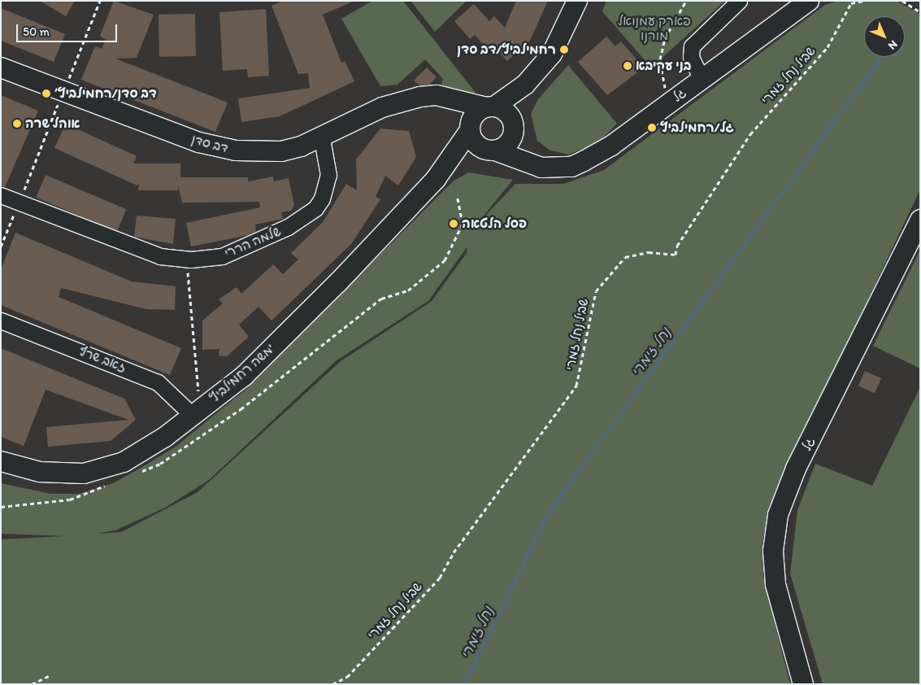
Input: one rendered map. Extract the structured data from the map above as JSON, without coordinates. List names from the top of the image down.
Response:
{
  "streets": {
    "street": [
      "גל",
      "דב סדן",
      "שלמה הררי",
      "זאב שרף",
      "משה רחמילביץ'"
    ],
    "path": ["שביל נחל זמרי"]
  },
  "crossings": [
    ["גל", "משה רחמילביץ'"],
    ["דב סדן", "שלמה הררי"],
    ["דב סדן", "משה רחמילביץ'"],
    ["זאב שרף", "משה רחמילביץ'"]
  ],
  "water": ["נחל זימרי"],
  "parks": ["פארק עמנואל מורנו"],
  "places": [
    "רחמילביץ/דב סדן",
    "בני עקיבא",
    "דב סדן/רחמילביץ׳",
    "אוהל שרה",
    "גל/רחמילביץ",
    "פסל הלטאה"
  ],
  "scale_bar": "50 m",
  "north": "bottom right"
}
